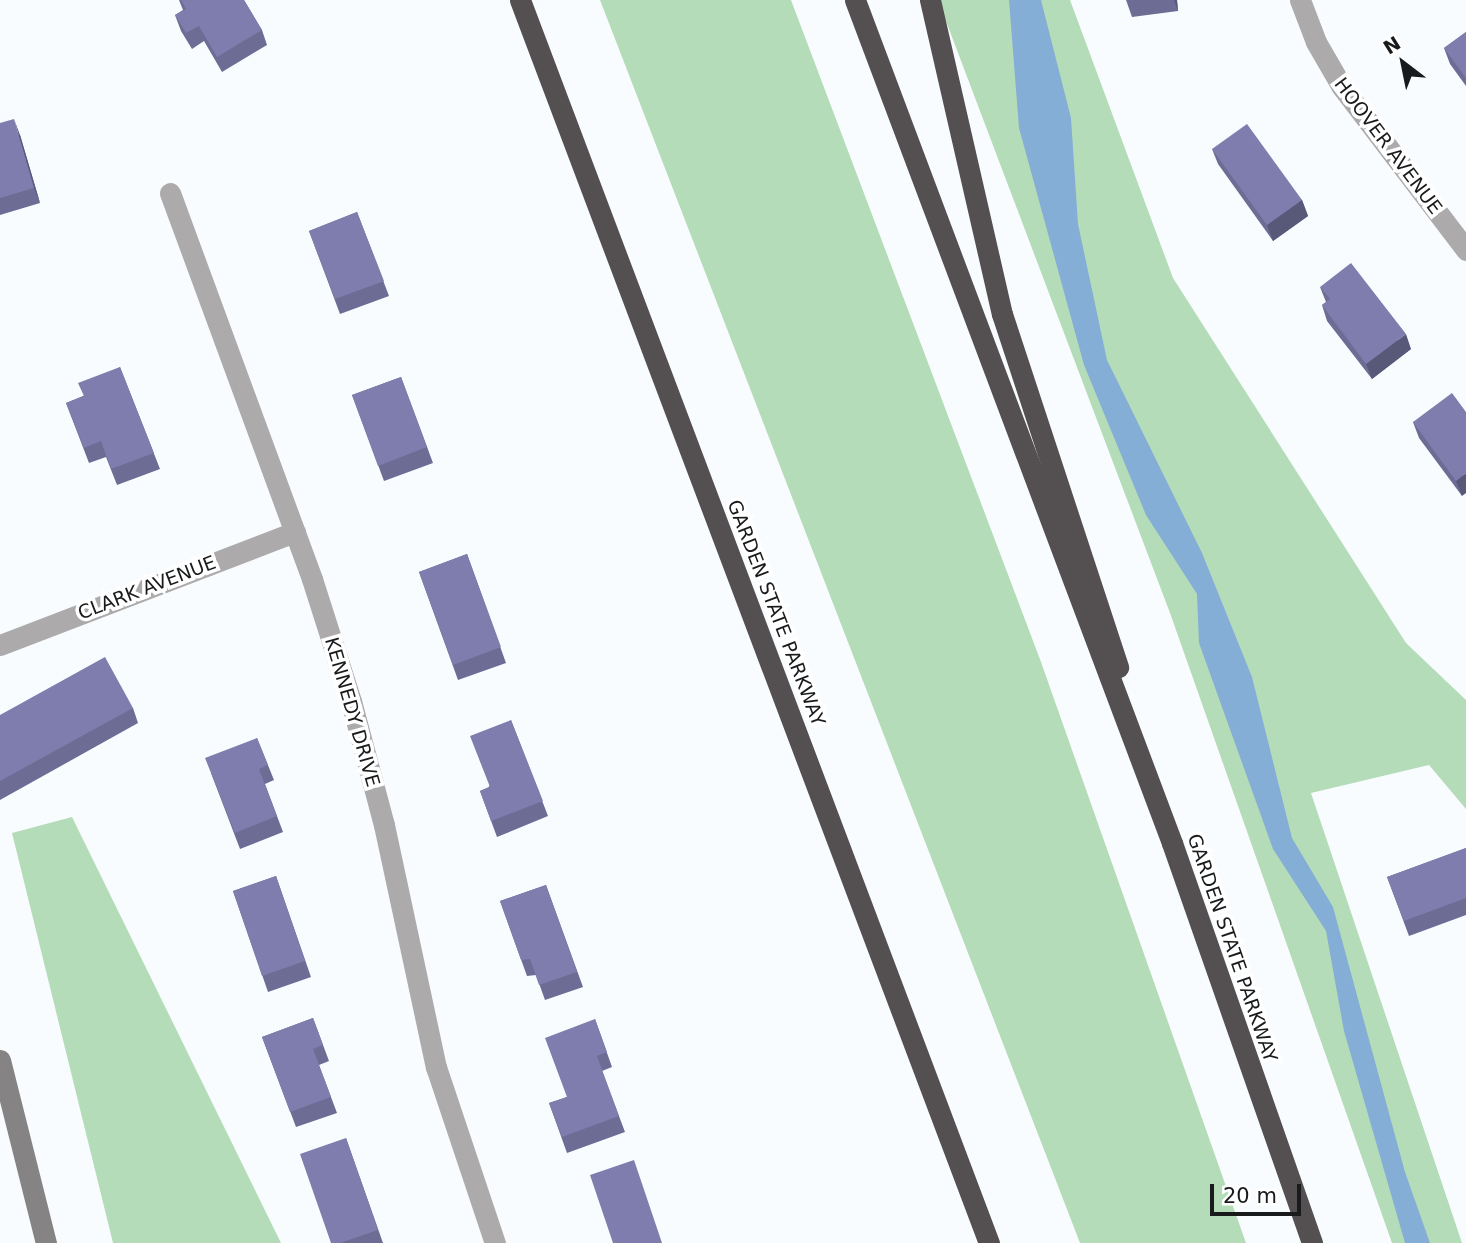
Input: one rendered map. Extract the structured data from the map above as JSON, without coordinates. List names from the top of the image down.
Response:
{
  "streets": {
    "highway": ["GARDEN STATE PARKWAY"],
    "street": ["HOOVER AVENUE", "CLARK AVENUE", "KENNEDY DRIVE"]
  },
  "crossings": [
    ["CLARK AVENUE", "KENNEDY DRIVE"]
  ],
  "scale_bar": "20 m",
  "north": "top left"
}
